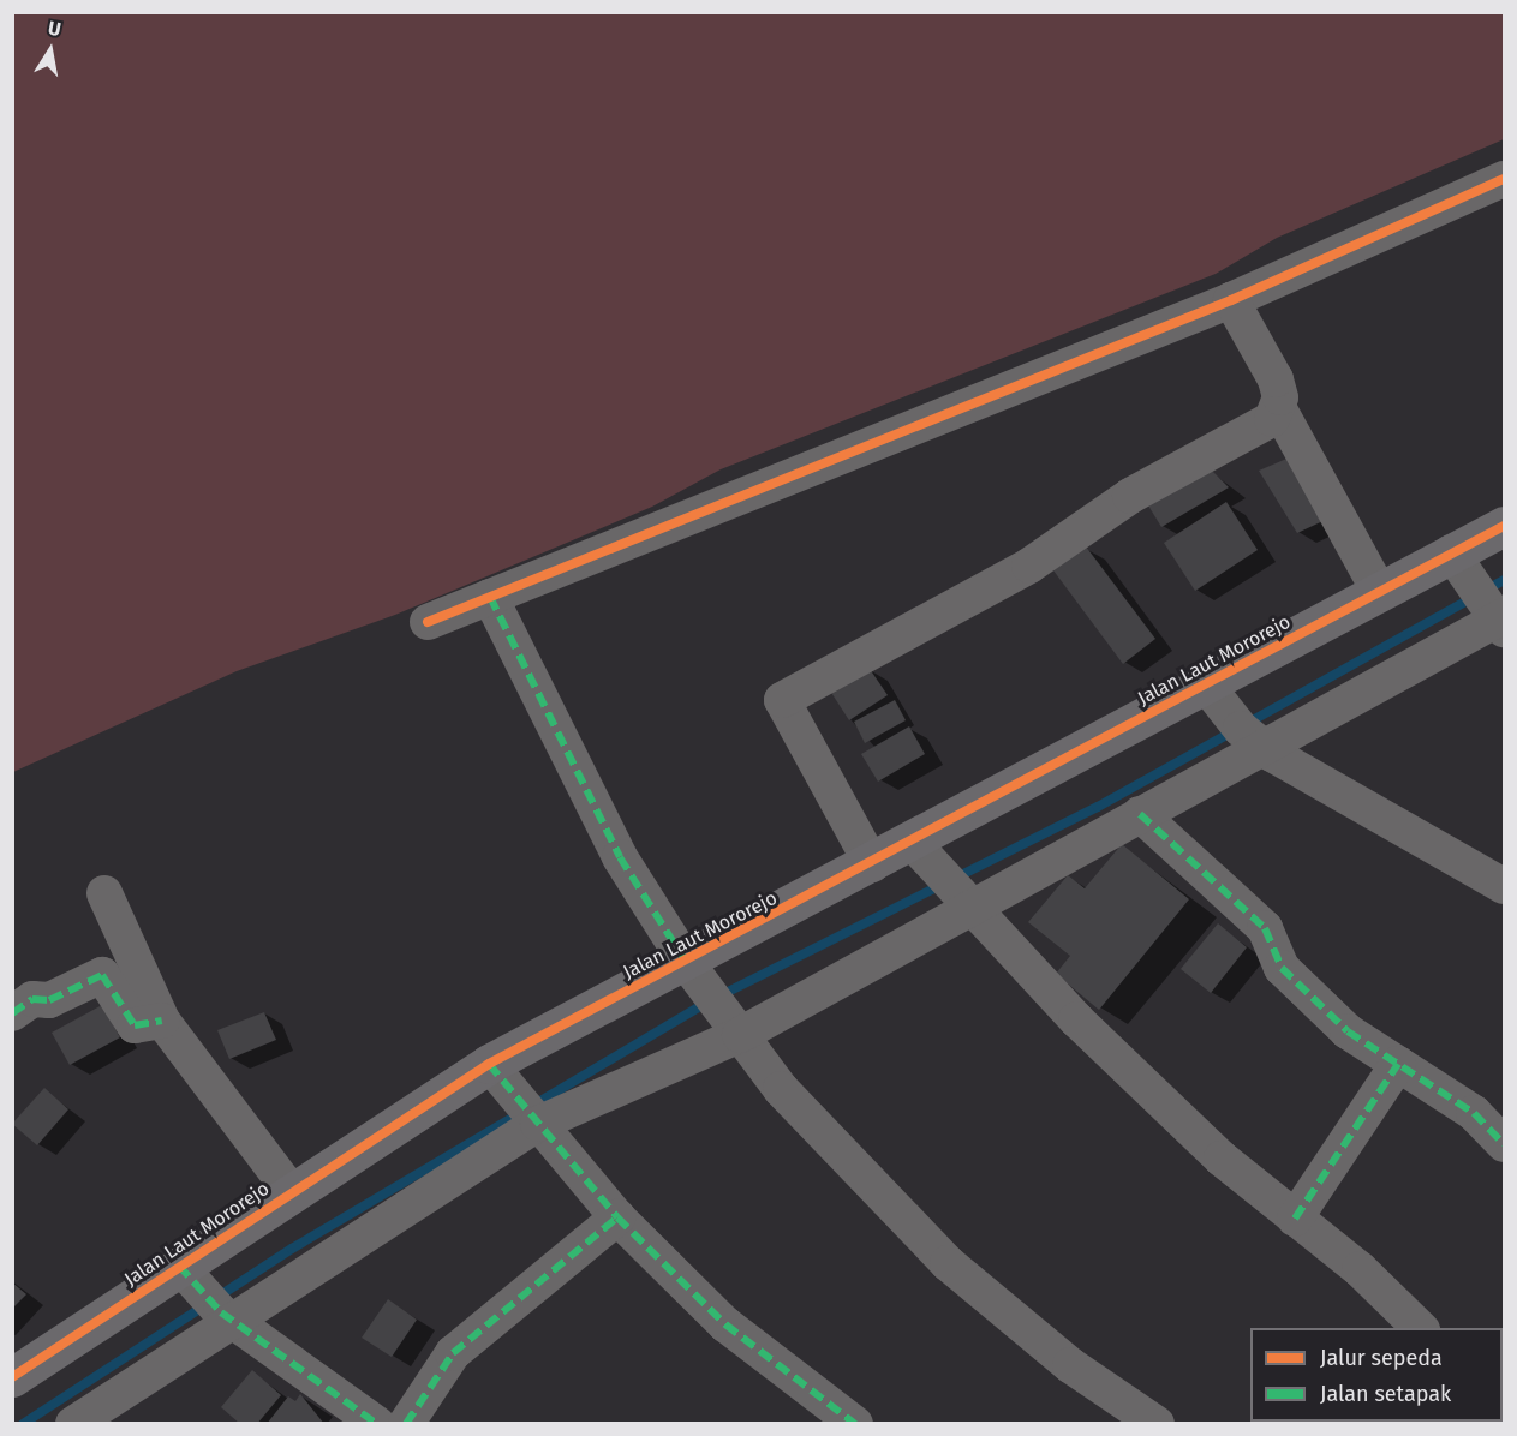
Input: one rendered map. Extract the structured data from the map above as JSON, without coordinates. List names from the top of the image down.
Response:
{
  "streets": {
    "street": ["Jalan Laut Mororejo"]
  },
  "legend": ["Jalur sepeda", "Jalan setapak"],
  "north": "top"
}
